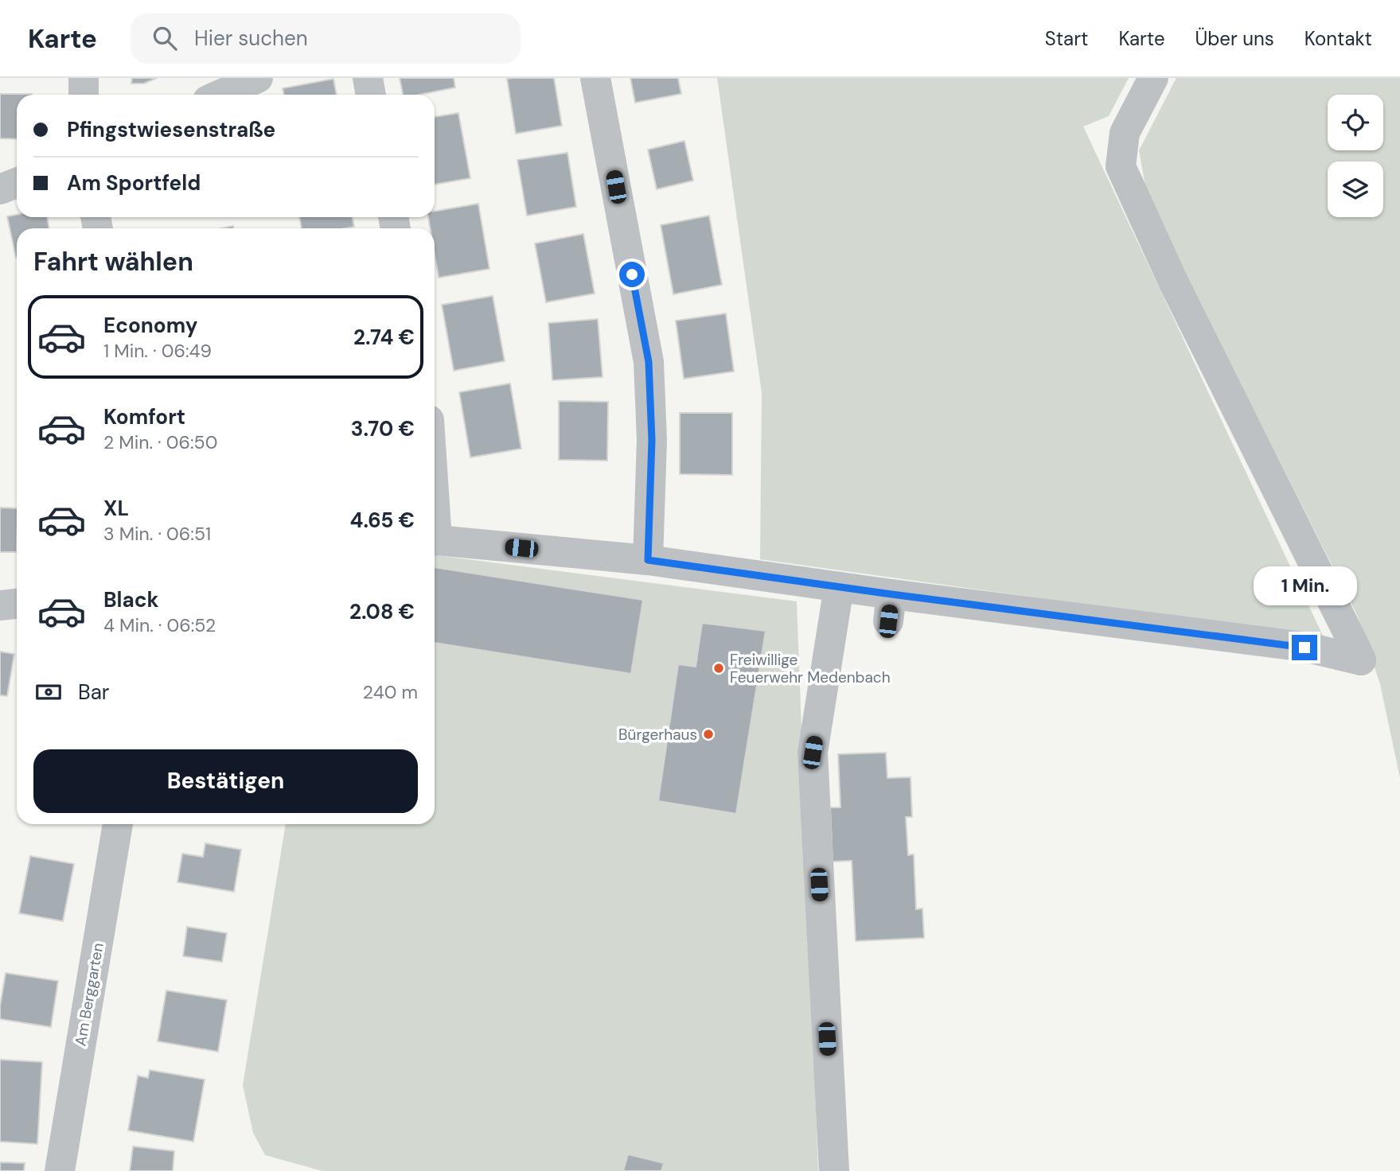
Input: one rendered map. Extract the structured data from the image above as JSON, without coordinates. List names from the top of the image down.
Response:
{
  "streets": {
    "street": ["Am Berggarten"]
  },
  "places": ["Freiwillige Feuerwehr Medenbach", "Bürgerhaus"],
  "page": {
    "header": "Karte",
    "search": "Hier suchen",
    "nav": [
      "Start",
      "Karte",
      "Über uns",
      "Kontakt"
    ],
    "banner": ["Pfingstwiesenstraße", "Am Sportfeld"],
    "heading": "Fahrt wählen",
    "list": [
      {
        "name": "Economy",
        "note": "1 Min. · 06:49",
        "value": "2.74 €"
      },
      {
        "name": "Komfort",
        "note": "2 Min. · 06:50",
        "value": "3.70 €"
      },
      {
        "name": "XL",
        "note": "3 Min. · 06:51",
        "value": "4.65 €"
      },
      {
        "name": "Black",
        "note": "4 Min. · 06:52",
        "value": "2.08 €"
      }
    ],
    "bubble": "1 Min.",
    "pay": ["Bar", "240 m"],
    "buttons": "Bestätigen"
  }
}
